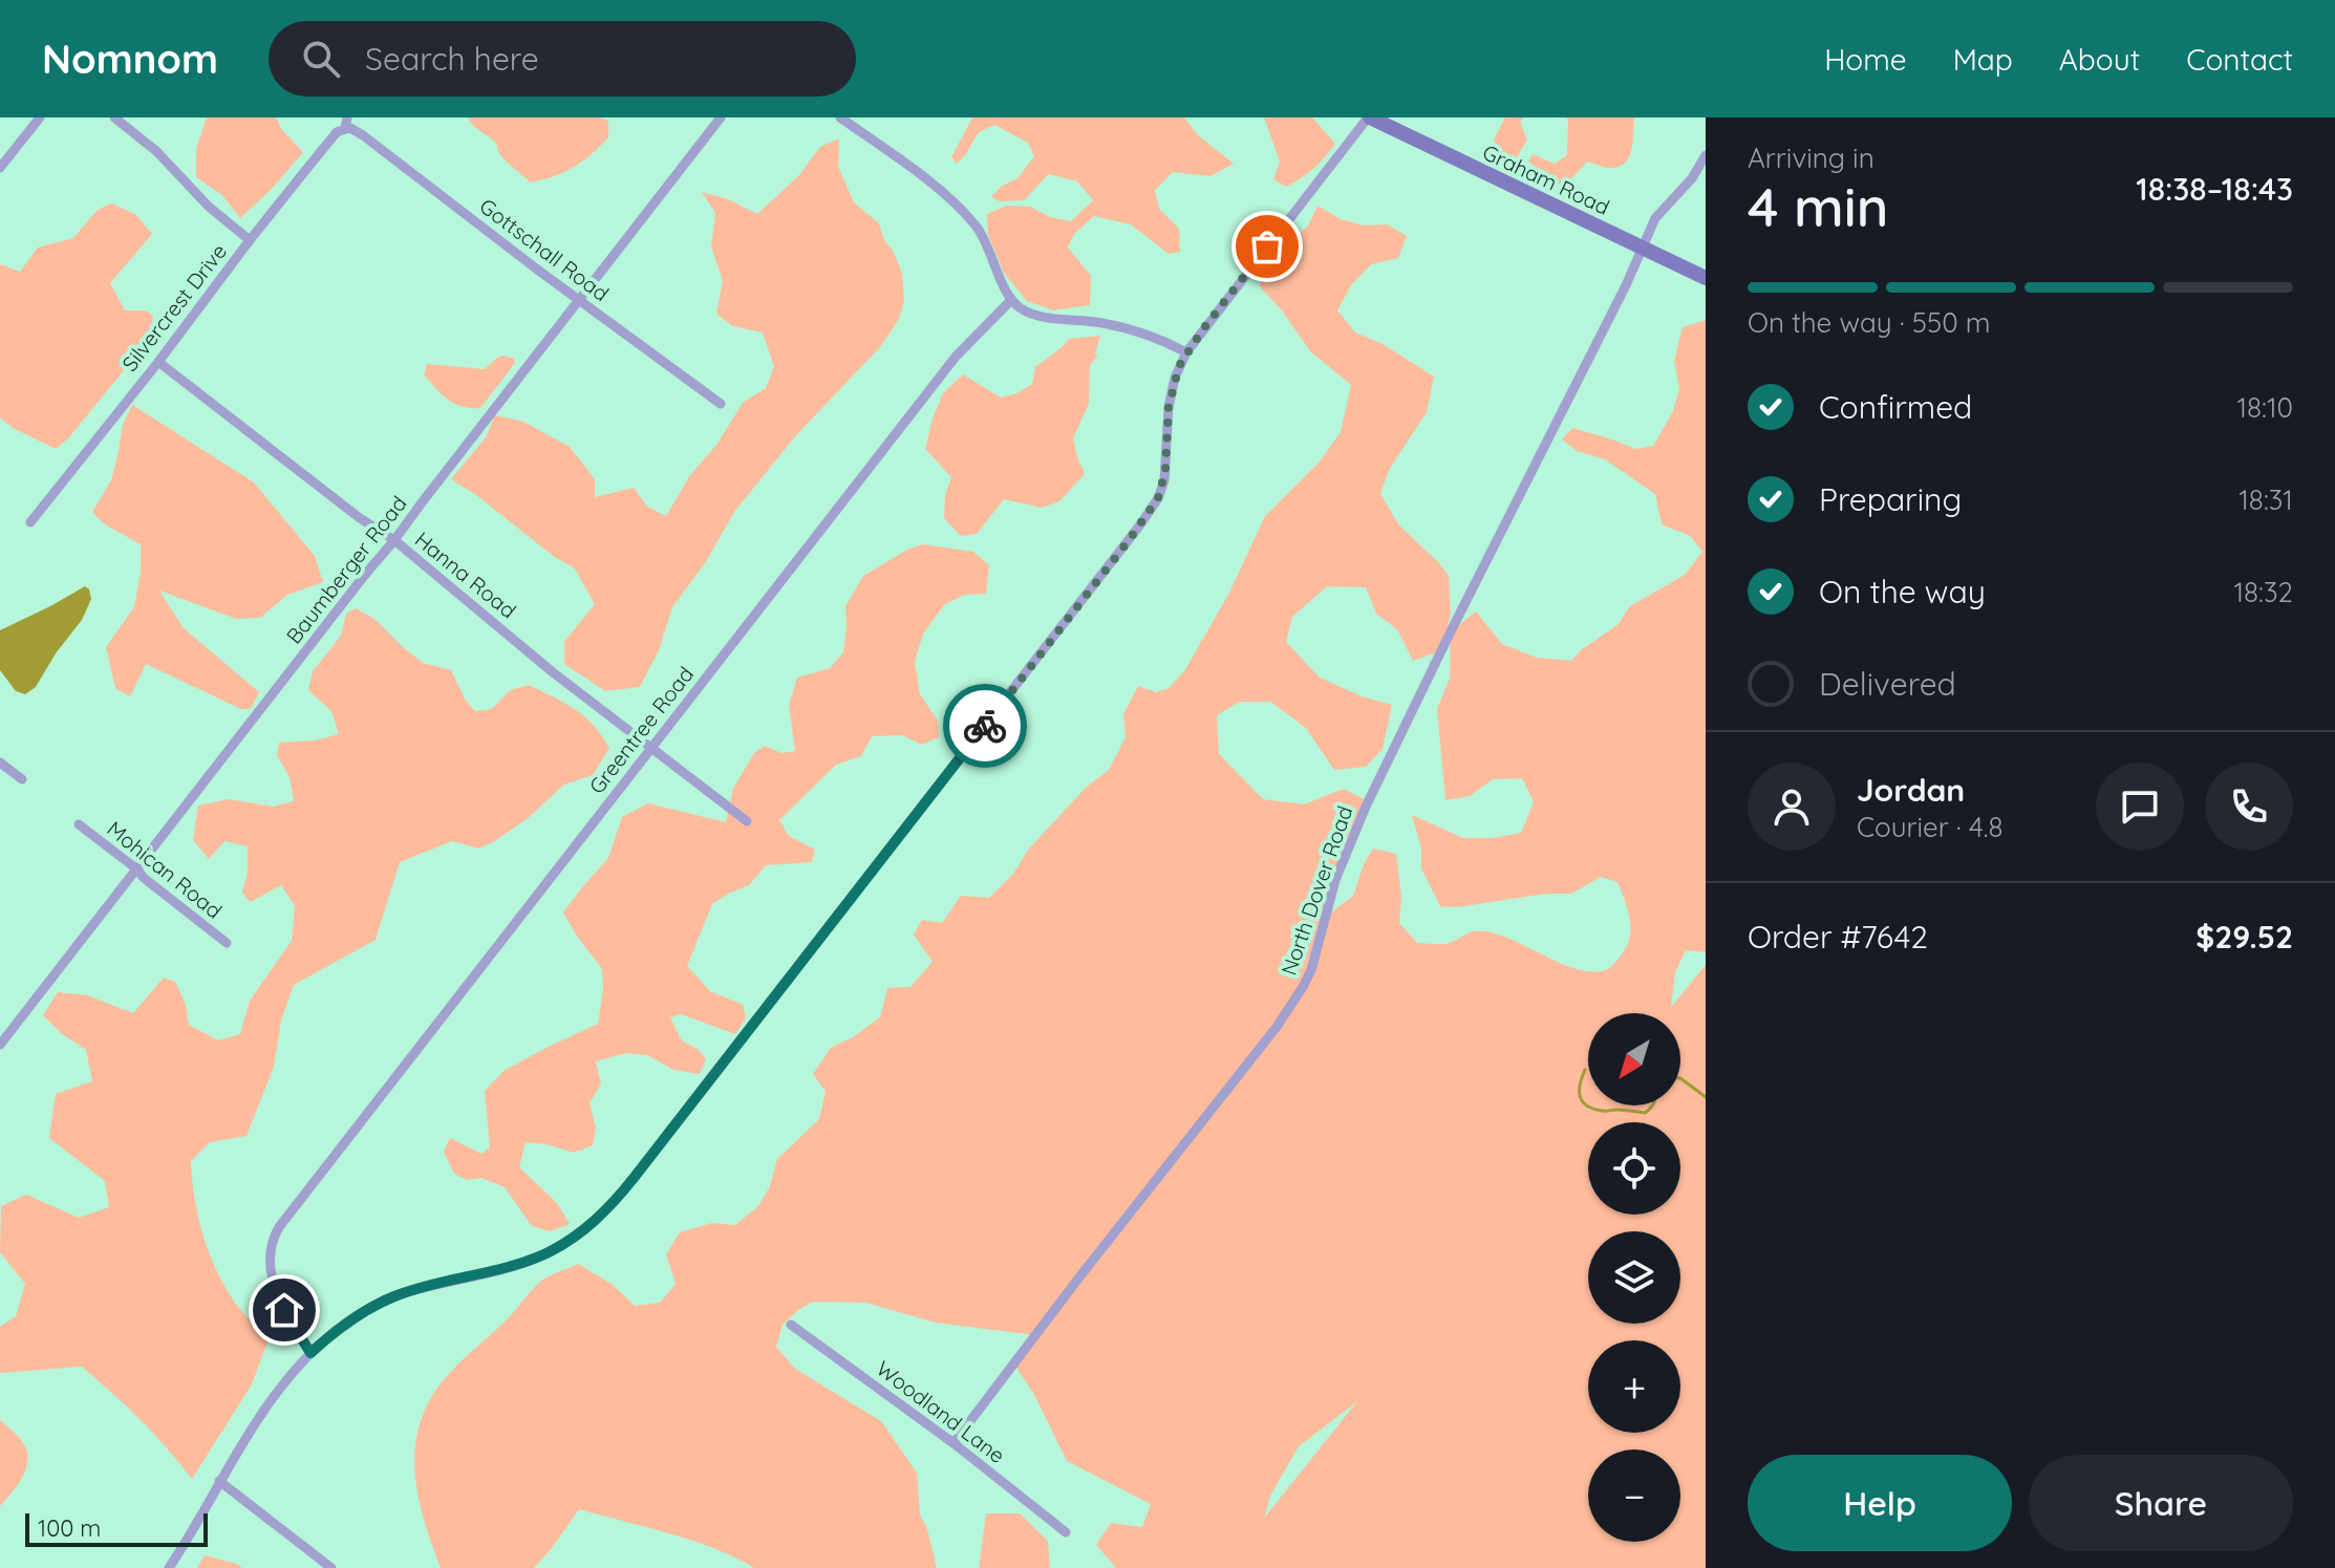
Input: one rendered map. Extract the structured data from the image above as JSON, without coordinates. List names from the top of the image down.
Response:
{
  "streets": {
    "main road": ["Graham Road"],
    "street": [
      "Gottschall Road",
      "Silvercrest Drive",
      "Baumberger Road",
      "Hanna Road",
      "Greentree Road",
      "Mohican Road",
      "North Dover Road",
      "Woodland Lane"
    ]
  },
  "crossings": [
    ["Graham Road", "North Dover Road"],
    ["Gottschall Road", "Silvercrest Drive"],
    ["Gottschall Road", "Baumberger Road"],
    ["Silvercrest Drive", "Hanna Road"],
    ["Baumberger Road", "Hanna Road"],
    ["Baumberger Road", "Mohican Road"],
    ["Hanna Road", "Greentree Road"],
    ["North Dover Road", "Woodland Lane"]
  ],
  "scale_bar": "100 m",
  "north": "bottom left",
  "page": {
    "header": "Nomnom",
    "search": "Search here",
    "nav": [
      "Home",
      "Map",
      "About",
      "Contact"
    ],
    "heading": ["4 min", "Arriving in", "18:38–18:43"],
    "panel": [
      "Jordan",
      "Courier · 4.8",
      "Order #7642",
      "$29.52"
    ],
    "bar": "On the way · 550 m",
    "list": [
      ["Confirmed", "18:10"],
      ["Preparing", "18:31"],
      ["On the way", "18:32"],
      "Delivered"
    ],
    "map_buttons": ["+", "−"],
    "buttons": ["Help", "Share"],
    "scale": "100 m"
  }
}
